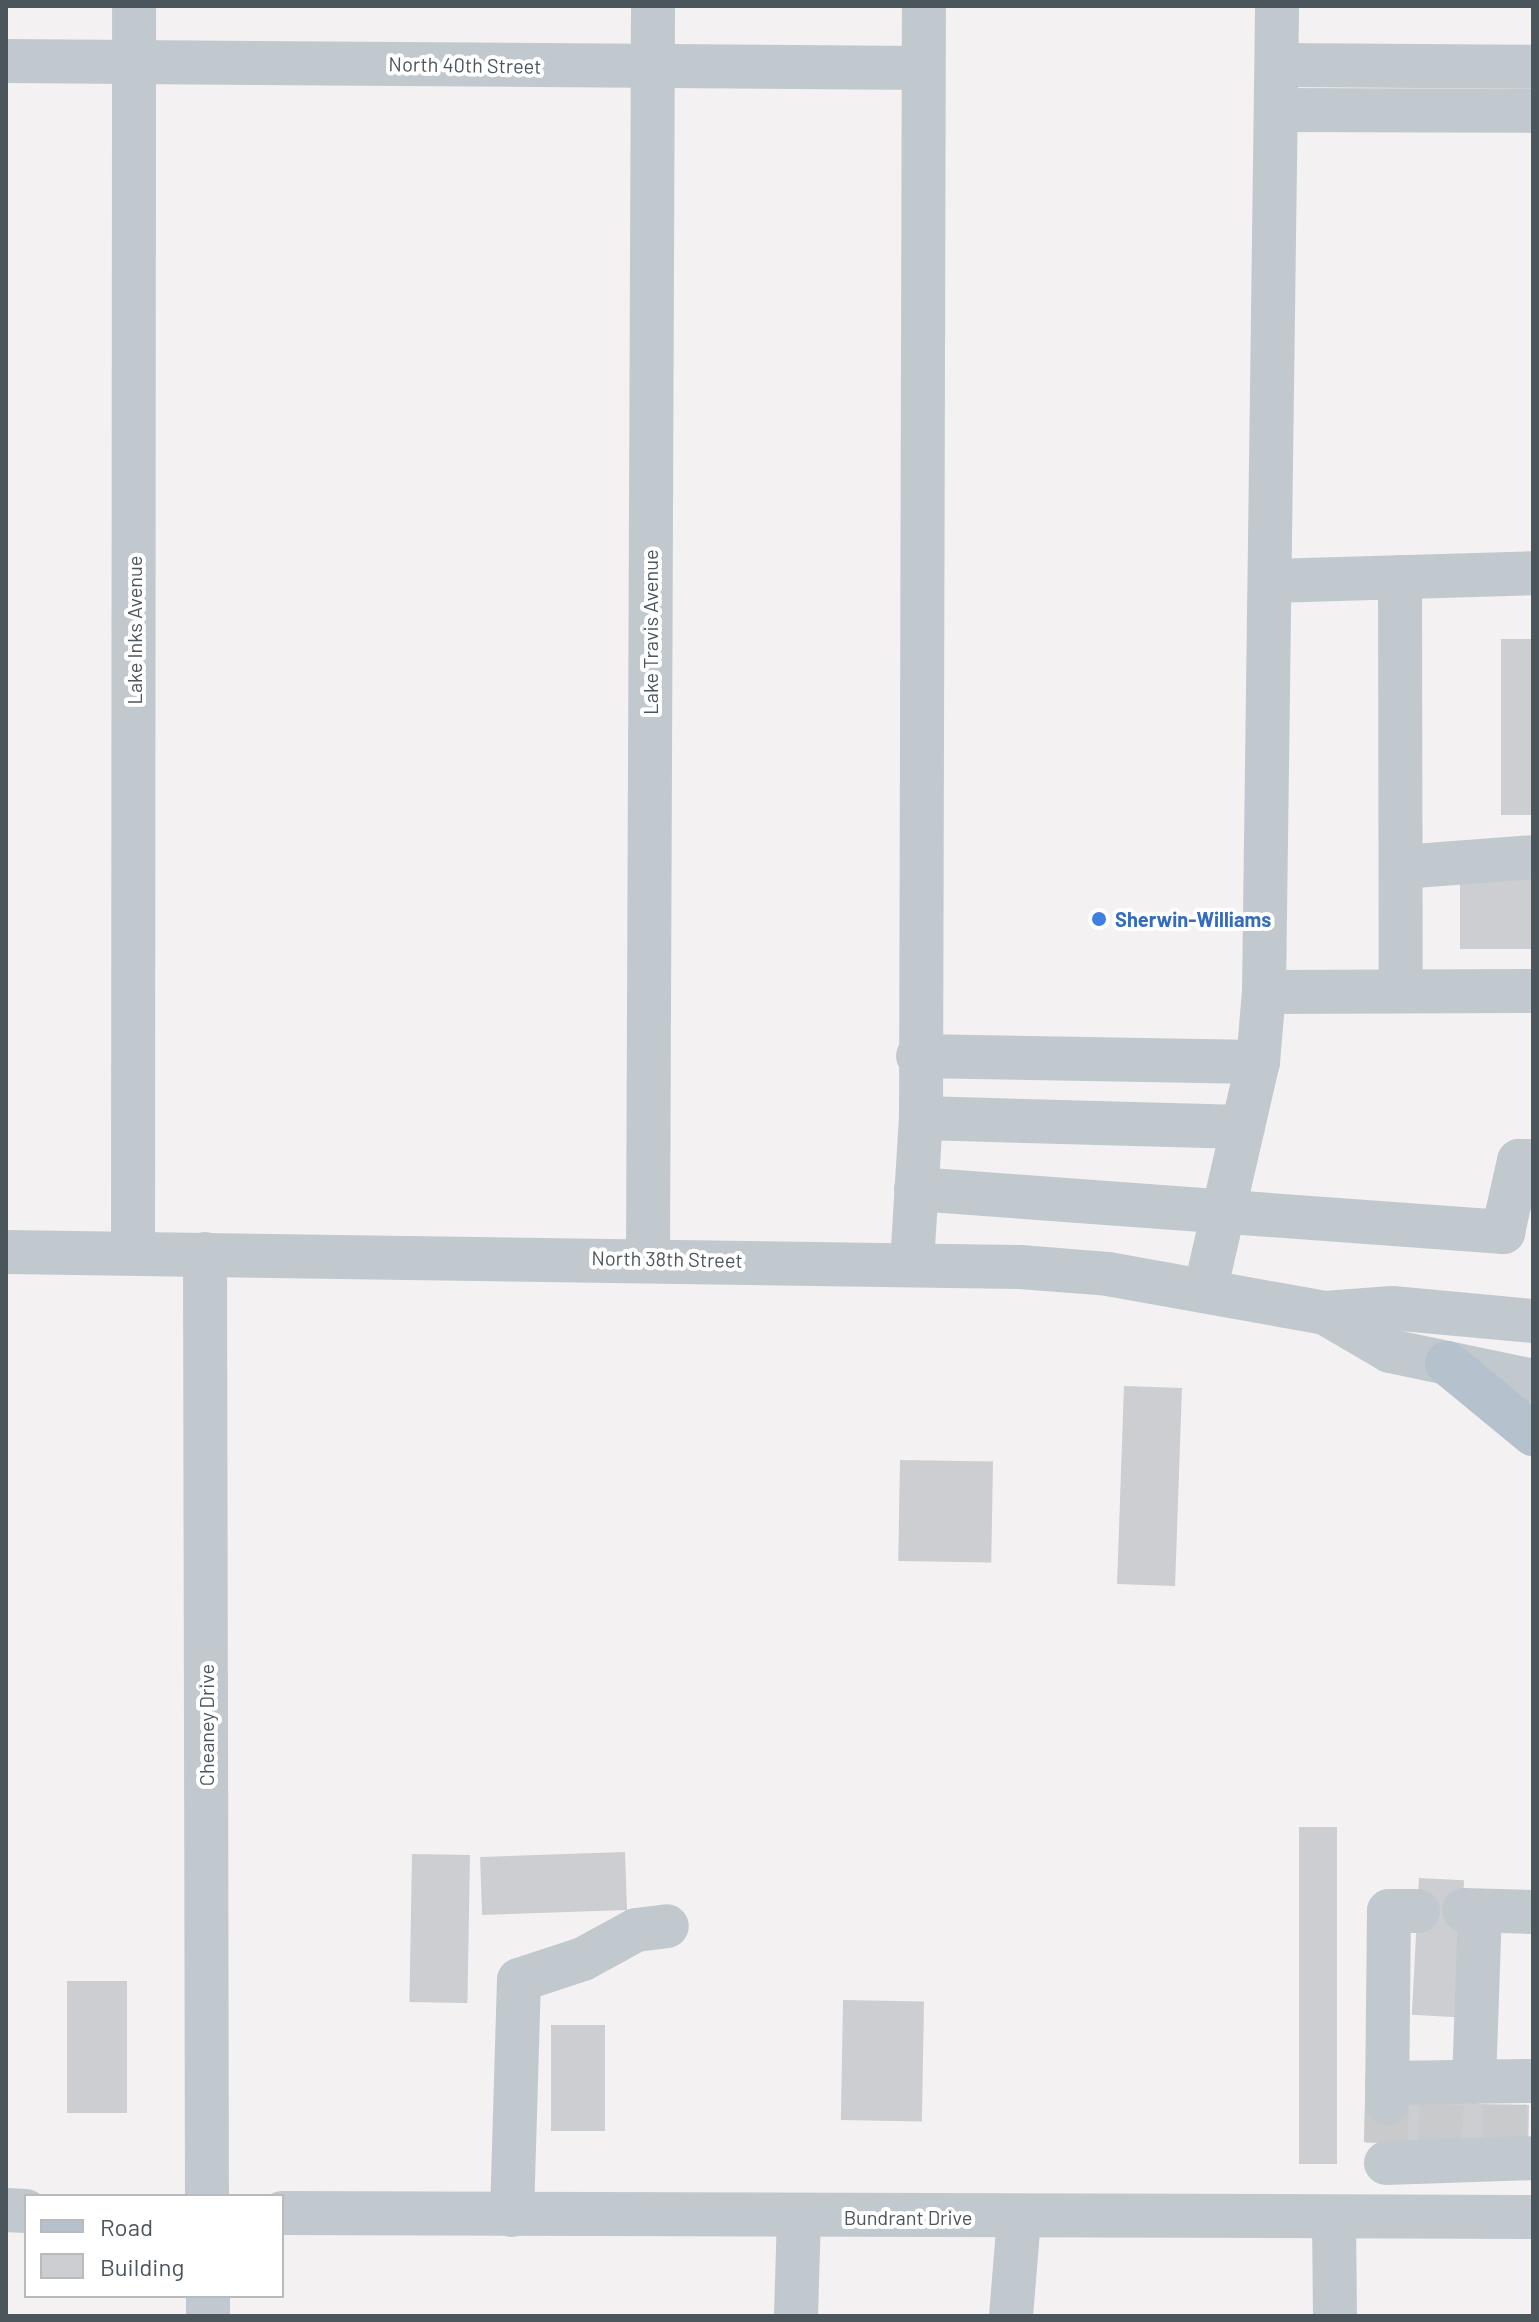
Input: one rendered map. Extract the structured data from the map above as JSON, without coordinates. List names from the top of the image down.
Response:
{
  "streets": {
    "street": [
      "North 40th Street",
      "Lake Inks Avenue",
      "Lake Travis Avenue",
      "North 38th Street",
      "Cheaney Drive",
      "Bundrant Drive"
    ]
  },
  "crossings": [
    ["North 40th Street", "Lake Inks Avenue"],
    ["North 40th Street", "Lake Travis Avenue"],
    ["Lake Inks Avenue", "North 38th Street"],
    ["Lake Travis Avenue", "North 38th Street"],
    ["North 38th Street", "Cheaney Drive"]
  ],
  "places": ["Sherwin-Williams"],
  "legend": ["Road", "Building"]
}
